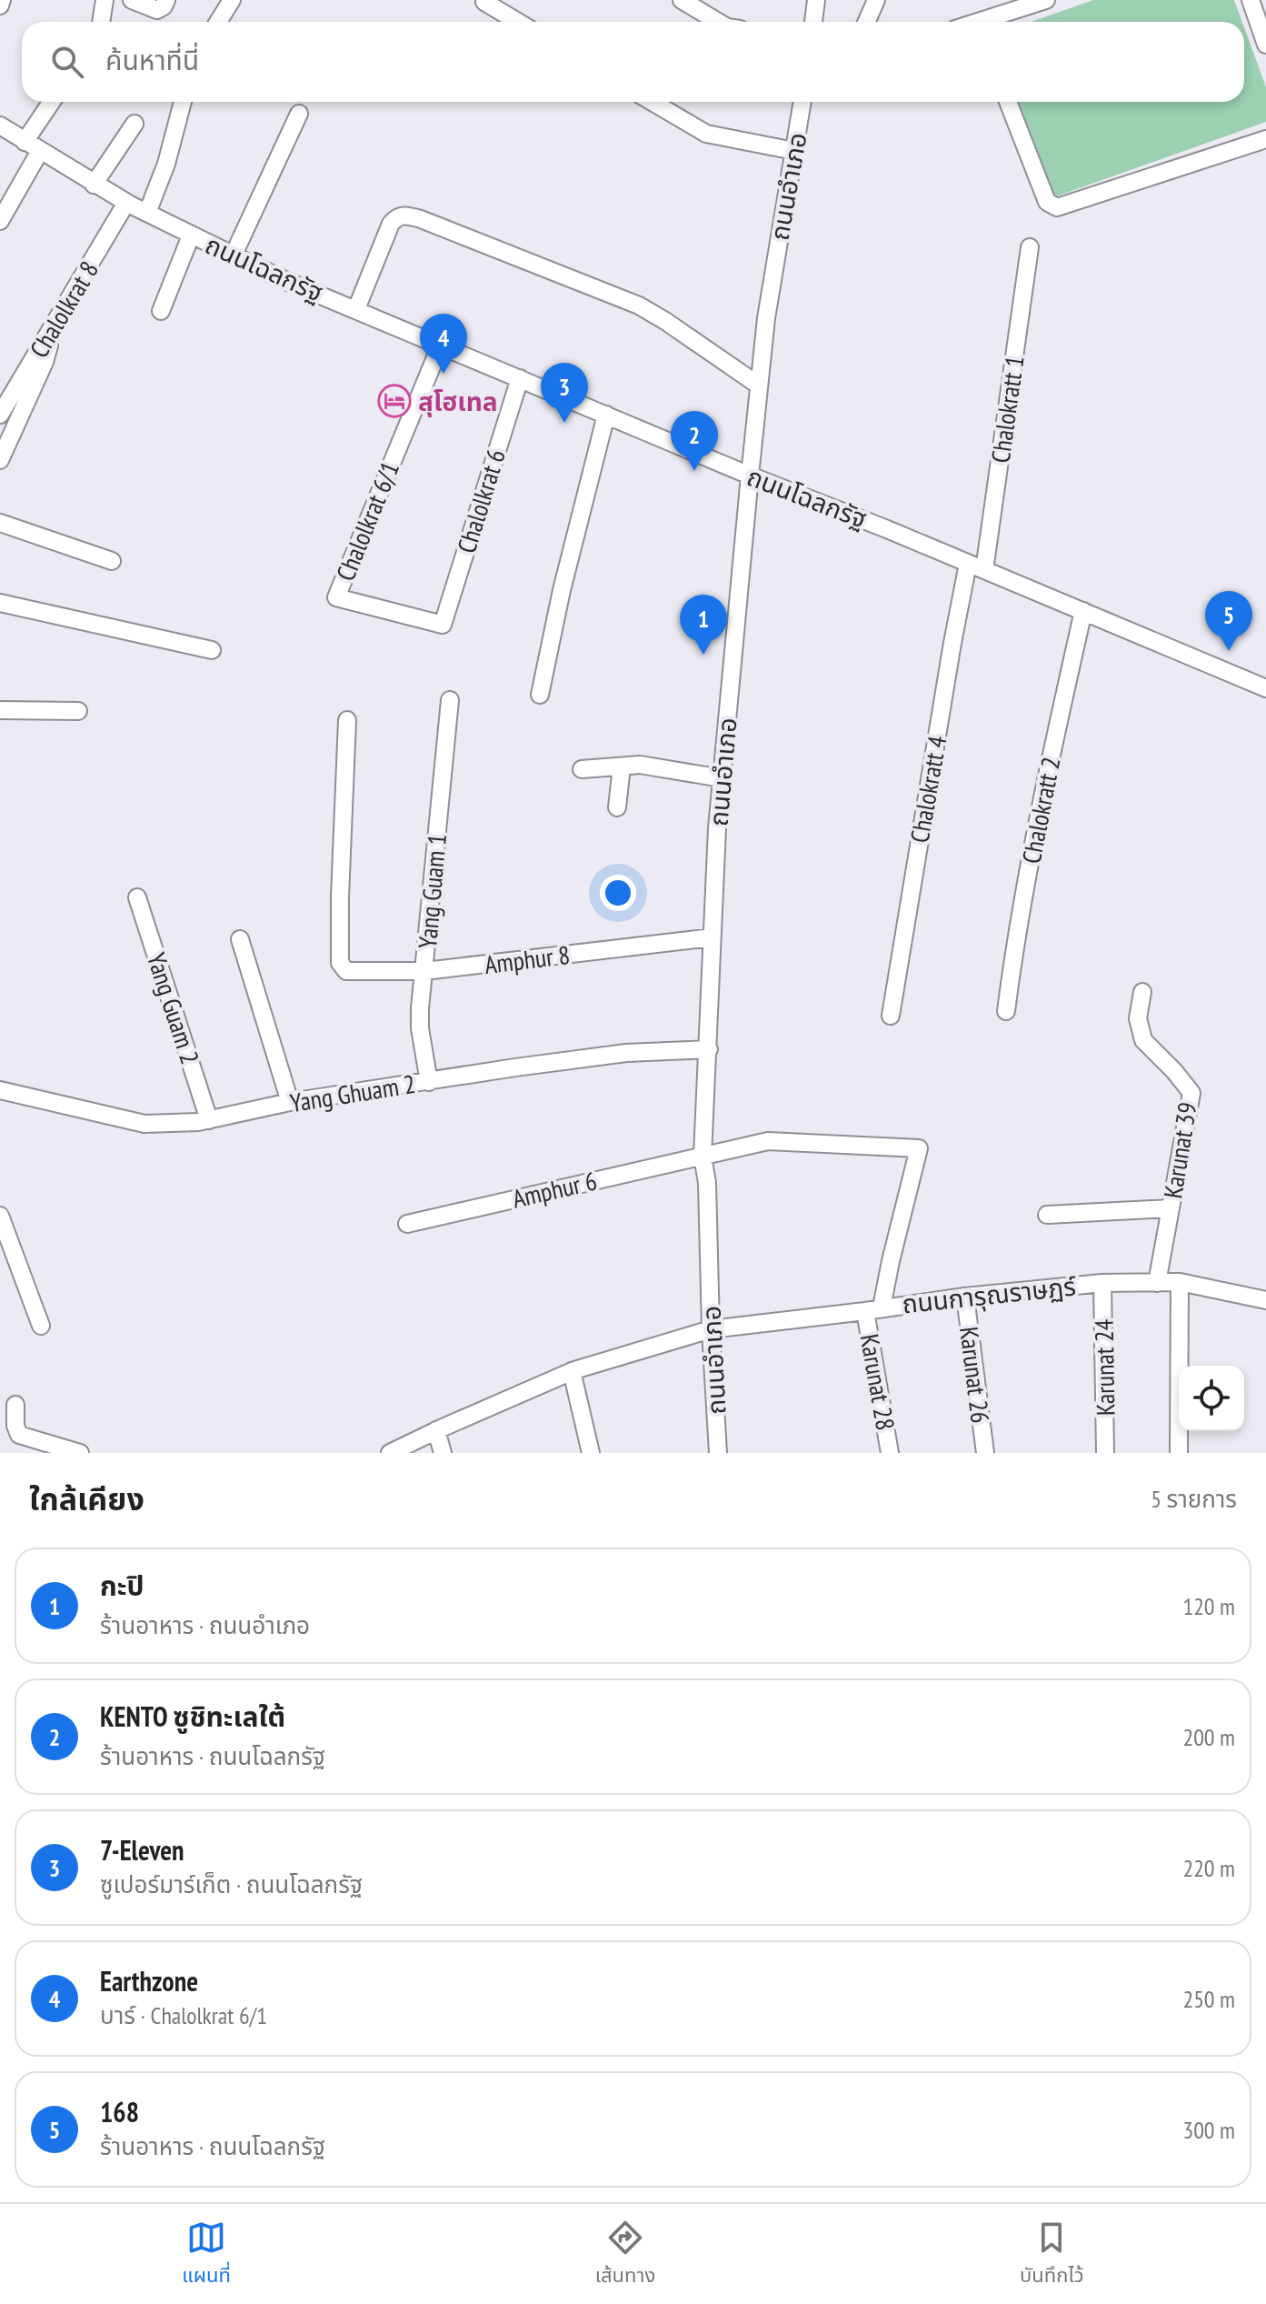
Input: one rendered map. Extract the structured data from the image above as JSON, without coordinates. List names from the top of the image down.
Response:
{
  "streets": {
    "street": [
      "ถนนอำเภอ",
      "ถนนโฉลกรัฐ",
      "Chalolkrat 8",
      "Chalokratt 1",
      "Chalolkrat 6",
      "Chalolkrat 6/1",
      "Chalokratt 4",
      "Chalokratt 2",
      "Yang Guam 1",
      "Amphur 8",
      "Yang Guam 2",
      "Yang Ghuam 2",
      "Karunat 39",
      "Amphur 6",
      "ถนนการุณราษฏร์",
      "Karunat 24",
      "Karunat 26",
      "Karunat 28"
    ]
  },
  "crossings": [
    ["ถนนอำเภอ", "ถนนโฉลกรัฐ"],
    ["ถนนอำเภอ", "Amphur 8"],
    ["ถนนอำเภอ", "Yang Ghuam 2"],
    ["ถนนอำเภอ", "Amphur 6"],
    ["ถนนอำเภอ", "ถนนการุณราษฏร์"],
    ["ถนนโฉลกรัฐ", "Chalolkrat 8"],
    ["ถนนโฉลกรัฐ", "Chalokratt 1"],
    ["ถนนโฉลกรัฐ", "Chalolkrat 6"],
    ["ถนนโฉลกรัฐ", "Chalolkrat 6/1"],
    ["ถนนโฉลกรัฐ", "Chalokratt 4"],
    ["ถนนโฉลกรัฐ", "Chalokratt 2"],
    ["Chalokratt 1", "Chalokratt 4"],
    ["Chalolkrat 6", "Chalolkrat 6/1"],
    ["Yang Guam 1", "Amphur 8"],
    ["Yang Guam 1", "Yang Ghuam 2"],
    ["Yang Guam 2", "Yang Ghuam 2"],
    ["Karunat 39", "ถนนการุณราษฏร์"],
    ["Amphur 6", "ถนนการุณราษฏร์"],
    ["Amphur 6", "Karunat 28"],
    ["ถนนการุณราษฏร์", "Karunat 24"],
    ["ถนนการุณราษฏร์", "Karunat 26"],
    ["ถนนการุณราษฏร์", "Karunat 28"]
  ],
  "places": {
    "hotel": ["สุโฮเทล"]
  },
  "page": {
    "search": "ค้นหาที่นี่",
    "pins": [
      "4",
      "3",
      "2",
      "5",
      "1"
    ],
    "heading": ["ใกล้เคียง", "5 รายการ"],
    "list": [
      {
        "mark": "1",
        "name": "กะปิ",
        "note": "ร้านอาหาร · ถนนอำเภอ",
        "value": "120 m"
      },
      {
        "mark": "2",
        "name": "KENTO ซูชิทะเลใต้",
        "note": "ร้านอาหาร · ถนนโฉลกรัฐ",
        "value": "200 m"
      },
      {
        "mark": "3",
        "name": "7-Eleven",
        "note": "ซูเปอร์มาร์เก็ต · ถนนโฉลกรัฐ",
        "value": "220 m"
      },
      {
        "mark": "4",
        "name": "Earthzone",
        "note": "บาร์ · Chalolkrat 6/1",
        "value": "250 m"
      },
      {
        "mark": "5",
        "name": "168",
        "note": "ร้านอาหาร · ถนนโฉลกรัฐ",
        "value": "300 m"
      }
    ],
    "nav": ["แผนที่", "เส้นทาง", "บันทึกไว้"]
  }
}
